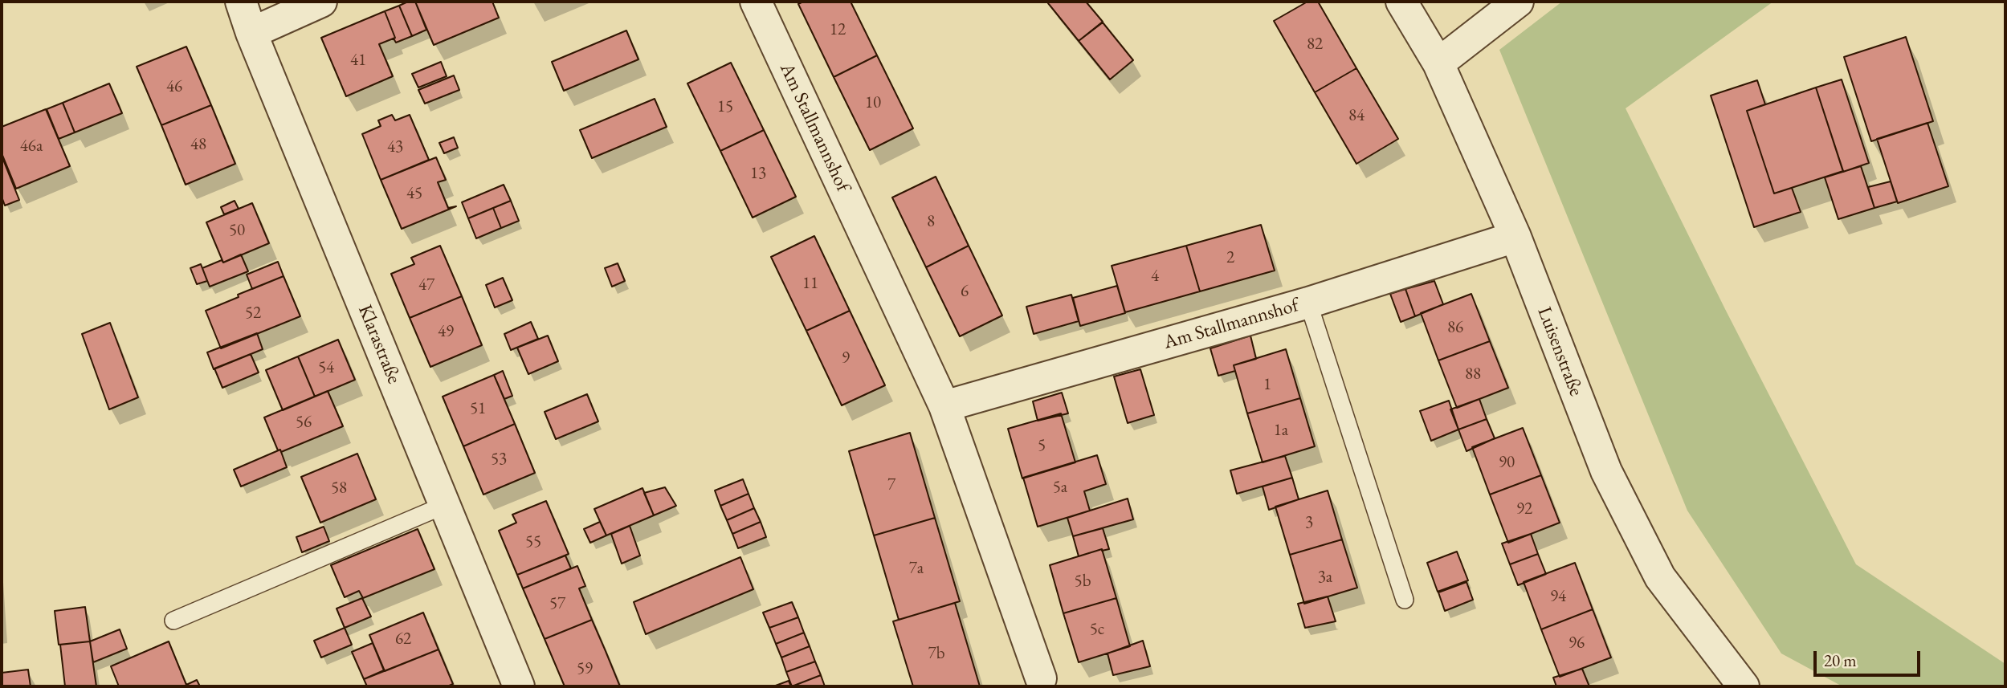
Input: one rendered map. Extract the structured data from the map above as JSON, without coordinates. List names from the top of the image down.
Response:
{
  "streets": {
    "street": ["Am Stallmannshof", "Klarastraße", "Luisenstraße"]
  },
  "crossings": [
    ["Am Stallmannshof", "Luisenstraße"]
  ],
  "house_numbers": [
    "12",
    "82",
    "41",
    "46",
    "10",
    "15",
    "84",
    "48",
    "46a",
    "43",
    "13",
    "45",
    "8",
    "50",
    "2",
    "4",
    "11",
    "47",
    "6",
    "52",
    "86",
    "49",
    "9",
    "54",
    "88",
    "1",
    "51",
    "56",
    "1a",
    "5",
    "53",
    "90",
    "7",
    "5a",
    "58",
    "92",
    "3",
    "55",
    "7a",
    "3a",
    "5b",
    "94",
    "57",
    "5c",
    "62",
    "96",
    "7b",
    "59"
  ],
  "scale_bar": "20 m"
}
